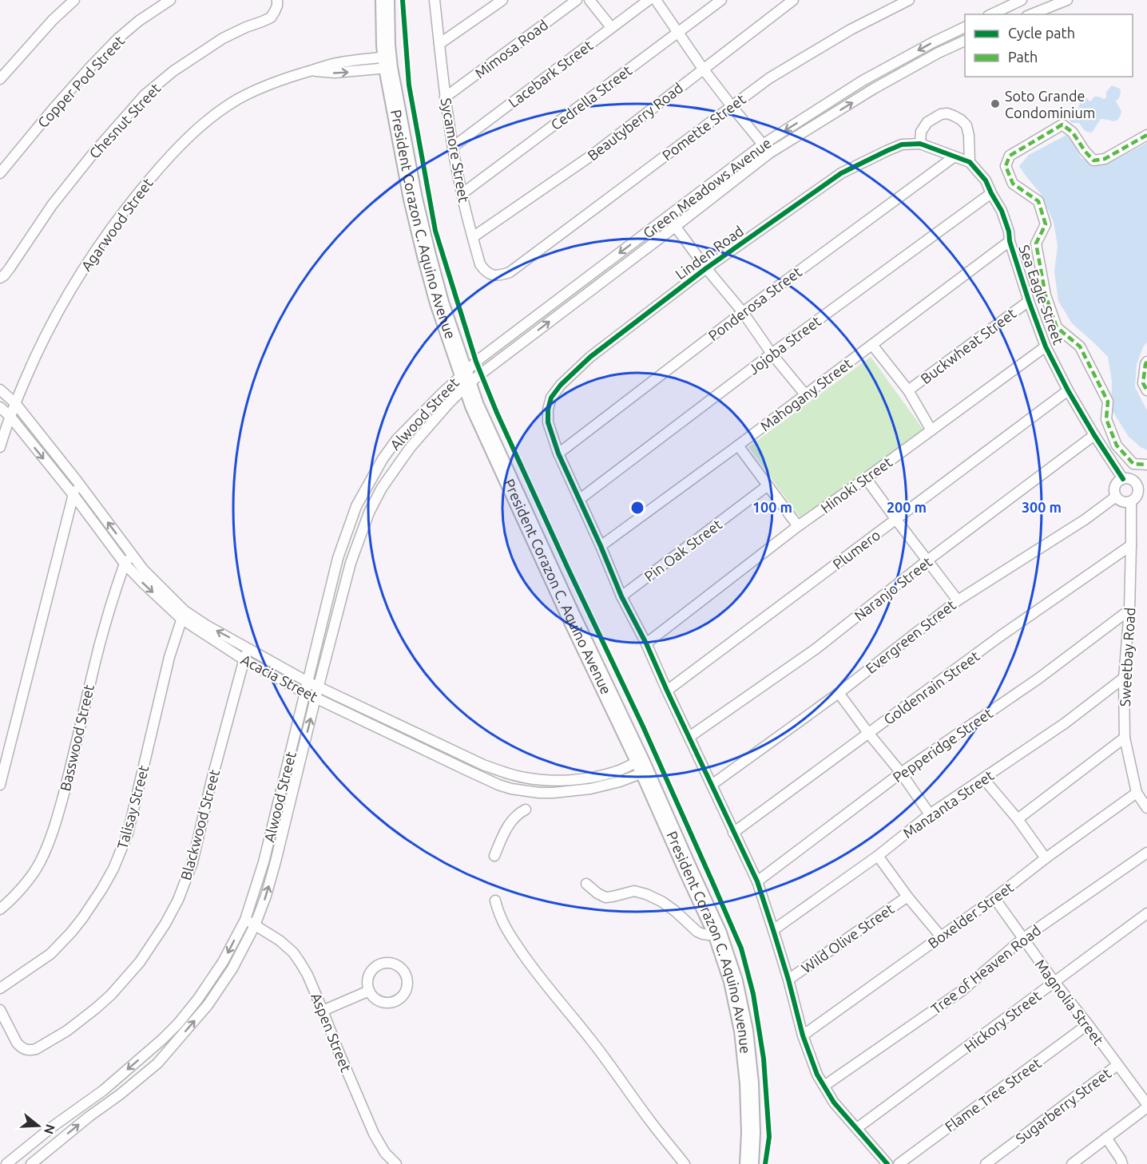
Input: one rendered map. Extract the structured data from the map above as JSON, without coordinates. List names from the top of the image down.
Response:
{
  "streets": {
    "highway": ["President Corazon C. Aquino Avenue"],
    "street": [
      "Mimosa Road",
      "Lacebark Street",
      "Copper Pod Street",
      "Cedrella Street",
      "Chesnut Street",
      "Beautyberry Road",
      "Pomette Street",
      "Sycamore Street",
      "Green Meadows Avenue",
      "Agarwood Street",
      "Linden Road",
      "Sea Eagle Street",
      "Ponderosa Street",
      "Jojoba Street",
      "Buckwheat Street",
      "Mahogany Street",
      "Alwood Street",
      "Hinoki Street",
      "Plumero",
      "Pin Oak Street",
      "Naranjo Street",
      "Evergreen Street",
      "Sweetbay Road",
      "Acacia Street",
      "Goldenrain Street",
      "Basswood Street",
      "Pepperidge Street",
      "Manzanta Street",
      "Talisay Street",
      "Blackwood Street",
      "Boxelder Street",
      "Wild Olive Street",
      "Tree of Heaven Road",
      "Magnolia Street",
      "Hickory Street",
      "Aspen Street",
      "Flame Tree Street",
      "Sugarberry Street"
    ]
  },
  "crossings": [
    ["Mimosa Road", "Sycamore Street"],
    ["Lacebark Street", "Sycamore Street"],
    ["Cedrella Street", "Sycamore Street"],
    ["Beautyberry Road", "Sycamore Street"],
    ["Pomette Street", "Sycamore Street"],
    ["Green Meadows Avenue", "President Corazon C. Aquino Avenue"],
    ["Green Meadows Avenue", "Alwood Street"],
    ["Agarwood Street", "President Corazon C. Aquino Avenue"],
    ["Agarwood Street", "Acacia Street"],
    ["President Corazon C. Aquino Avenue", "Alwood Street"],
    ["President Corazon C. Aquino Avenue", "Acacia Street"],
    ["Linden Road", "Sea Eagle Street"],
    ["Linden Road", "Ponderosa Street"],
    ["Sea Eagle Street", "Ponderosa Street"],
    ["Sea Eagle Street", "Jojoba Street"],
    ["Sea Eagle Street", "Buckwheat Street"],
    ["Sea Eagle Street", "Mahogany Street"],
    ["Sea Eagle Street", "Hinoki Street"],
    ["Sea Eagle Street", "Plumero"],
    ["Sea Eagle Street", "Naranjo Street"],
    ["Sea Eagle Street", "Evergreen Street"],
    ["Sea Eagle Street", "Sweetbay Road"],
    ["Alwood Street", "Acacia Street"],
    ["Alwood Street", "Aspen Street"],
    ["Evergreen Street", "Sweetbay Road"],
    ["Sweetbay Road", "Goldenrain Street"],
    ["Sweetbay Road", "Pepperidge Street"],
    ["Sweetbay Road", "Manzanta Street"],
    ["Sweetbay Road", "Boxelder Street"],
    ["Acacia Street", "Basswood Street"],
    ["Acacia Street", "Talisay Street"],
    ["Acacia Street", "Blackwood Street"],
    ["Boxelder Street", "Magnolia Street"],
    ["Tree of Heaven Road", "Magnolia Street"],
    ["Magnolia Street", "Hickory Street"],
    ["Magnolia Street", "Flame Tree Street"],
    ["Magnolia Street", "Sugarberry Street"]
  ],
  "places": ["Soto Grande Condominium"],
  "legend": ["Cycle path", "Path"],
  "north": "right",
  "rings": ["100 m", "200 m", "300 m"]
}
